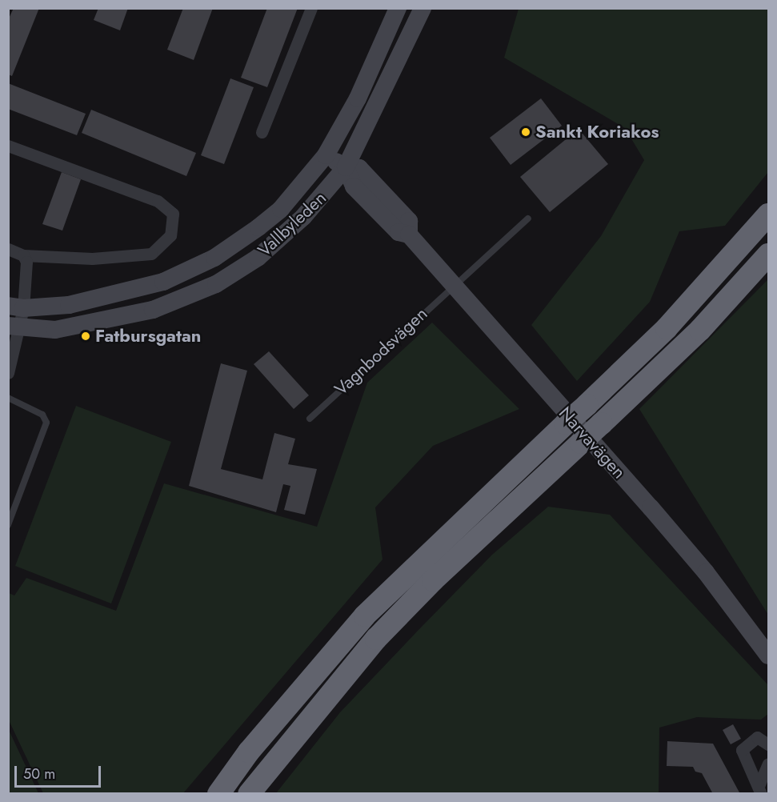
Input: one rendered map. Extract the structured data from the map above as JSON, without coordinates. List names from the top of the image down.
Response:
{
  "streets": {
    "main road": ["Vallbyleden", "Narvavägen"],
    "lane": ["Vagnbodsvägen"]
  },
  "crossings": [
    ["Vallbyleden", "Narvavägen"],
    ["Vagnbodsvägen", "Narvavägen"]
  ],
  "places": ["Sankt Koriakos", "Fatbursgatan"],
  "scale_bar": "50 m"
}
